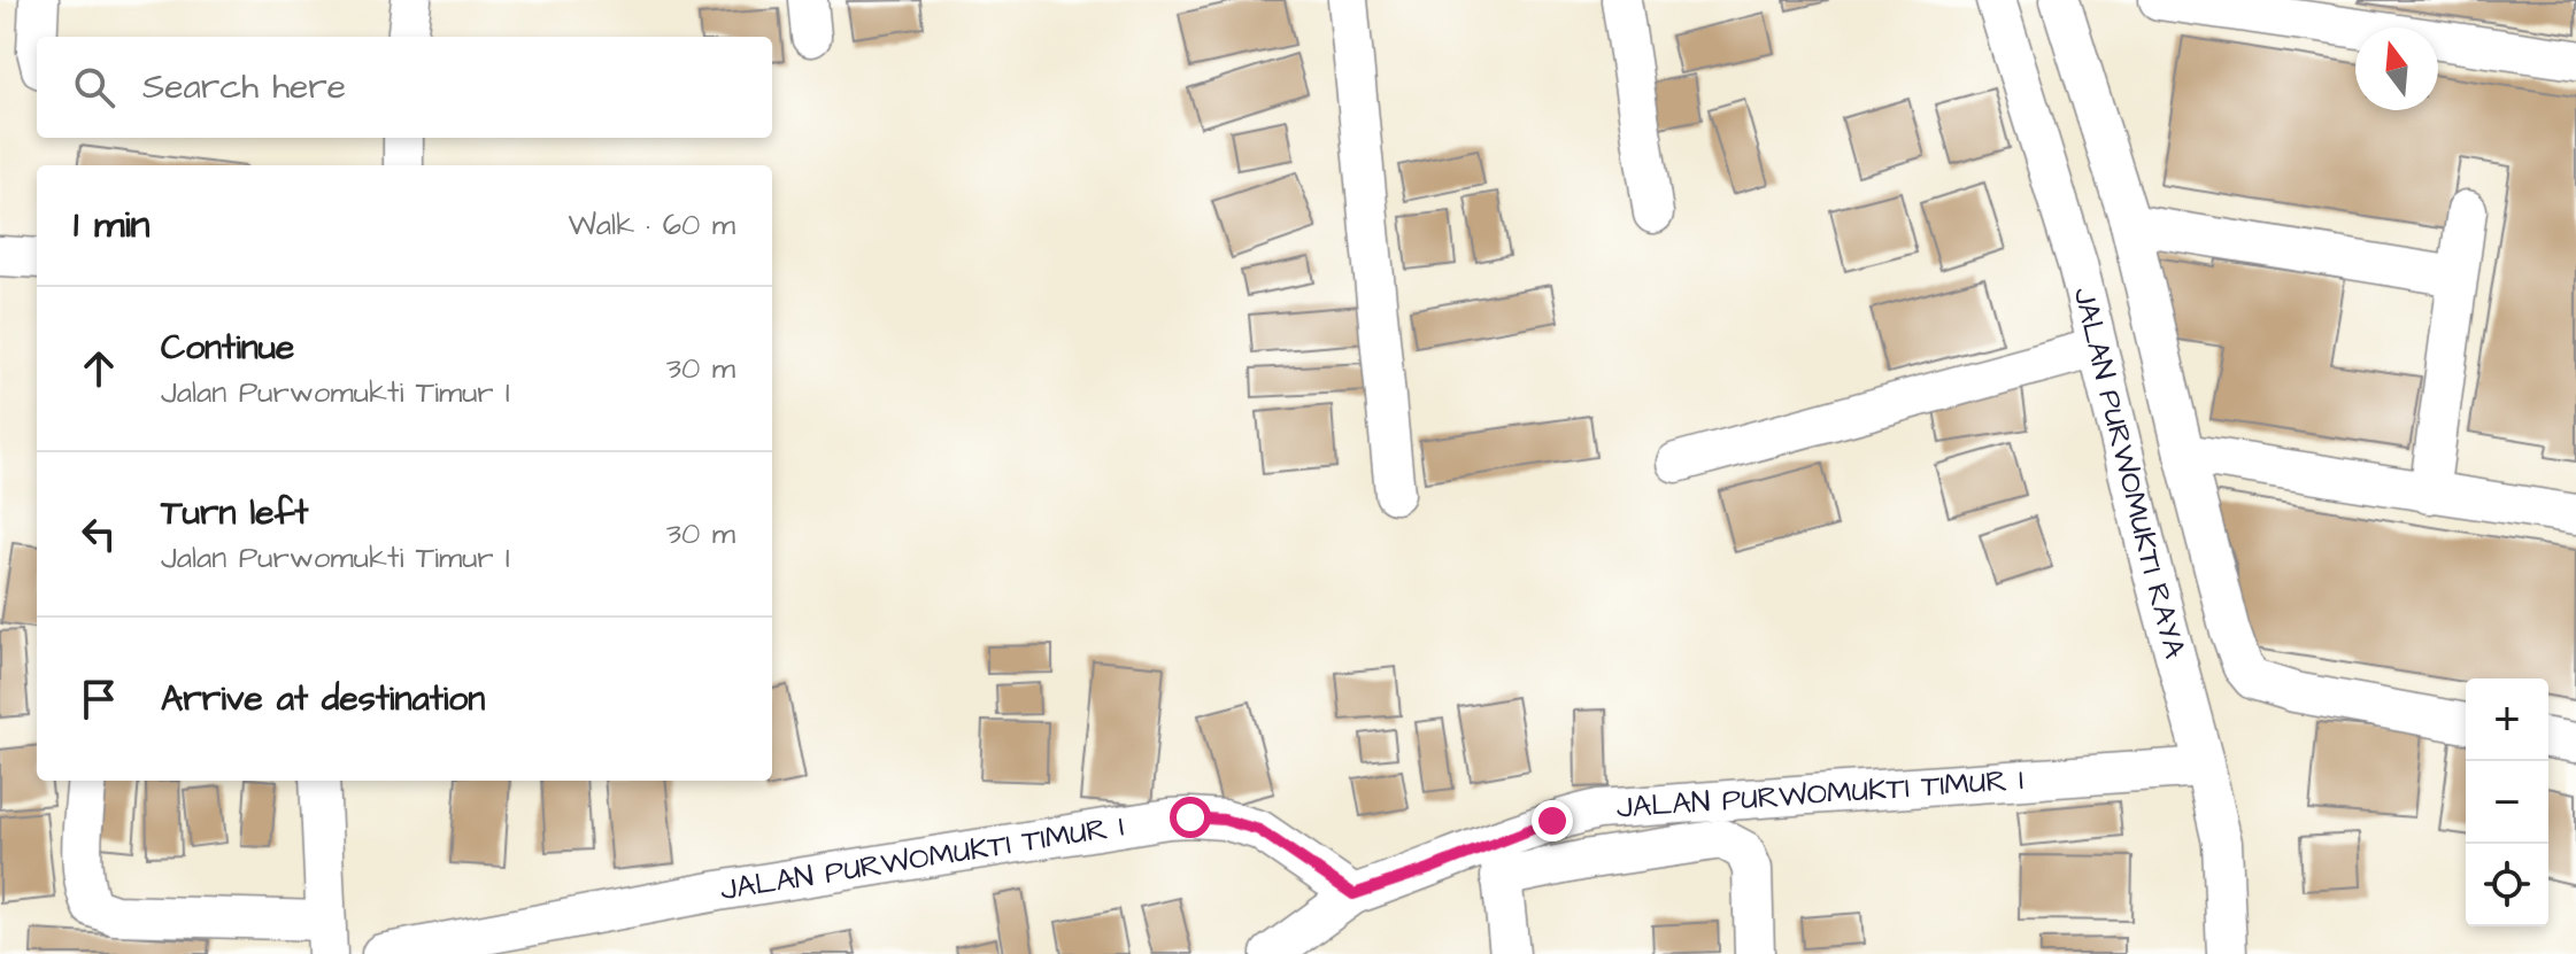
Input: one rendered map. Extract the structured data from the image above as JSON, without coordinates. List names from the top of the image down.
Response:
{
  "streets": {
    "street": ["JALAN PURWOMUKTI RAYA", "JALAN PURWOMUKTI TIMUR I"]
  },
  "crossings": [
    ["JALAN PURWOMUKTI RAYA", "JALAN PURWOMUKTI TIMUR I"]
  ],
  "north": "top",
  "page": {
    "search": "Search here",
    "heading": ["1 min", "Walk · 60 m"],
    "list": [
      ["Continue", "Jalan Purwomukti Timur I", "30 m"],
      ["Turn left", "Jalan Purwomukti Timur I", "30 m"],
      "Arrive at destination"
    ],
    "map_buttons": ["+", "−"]
  }
}
